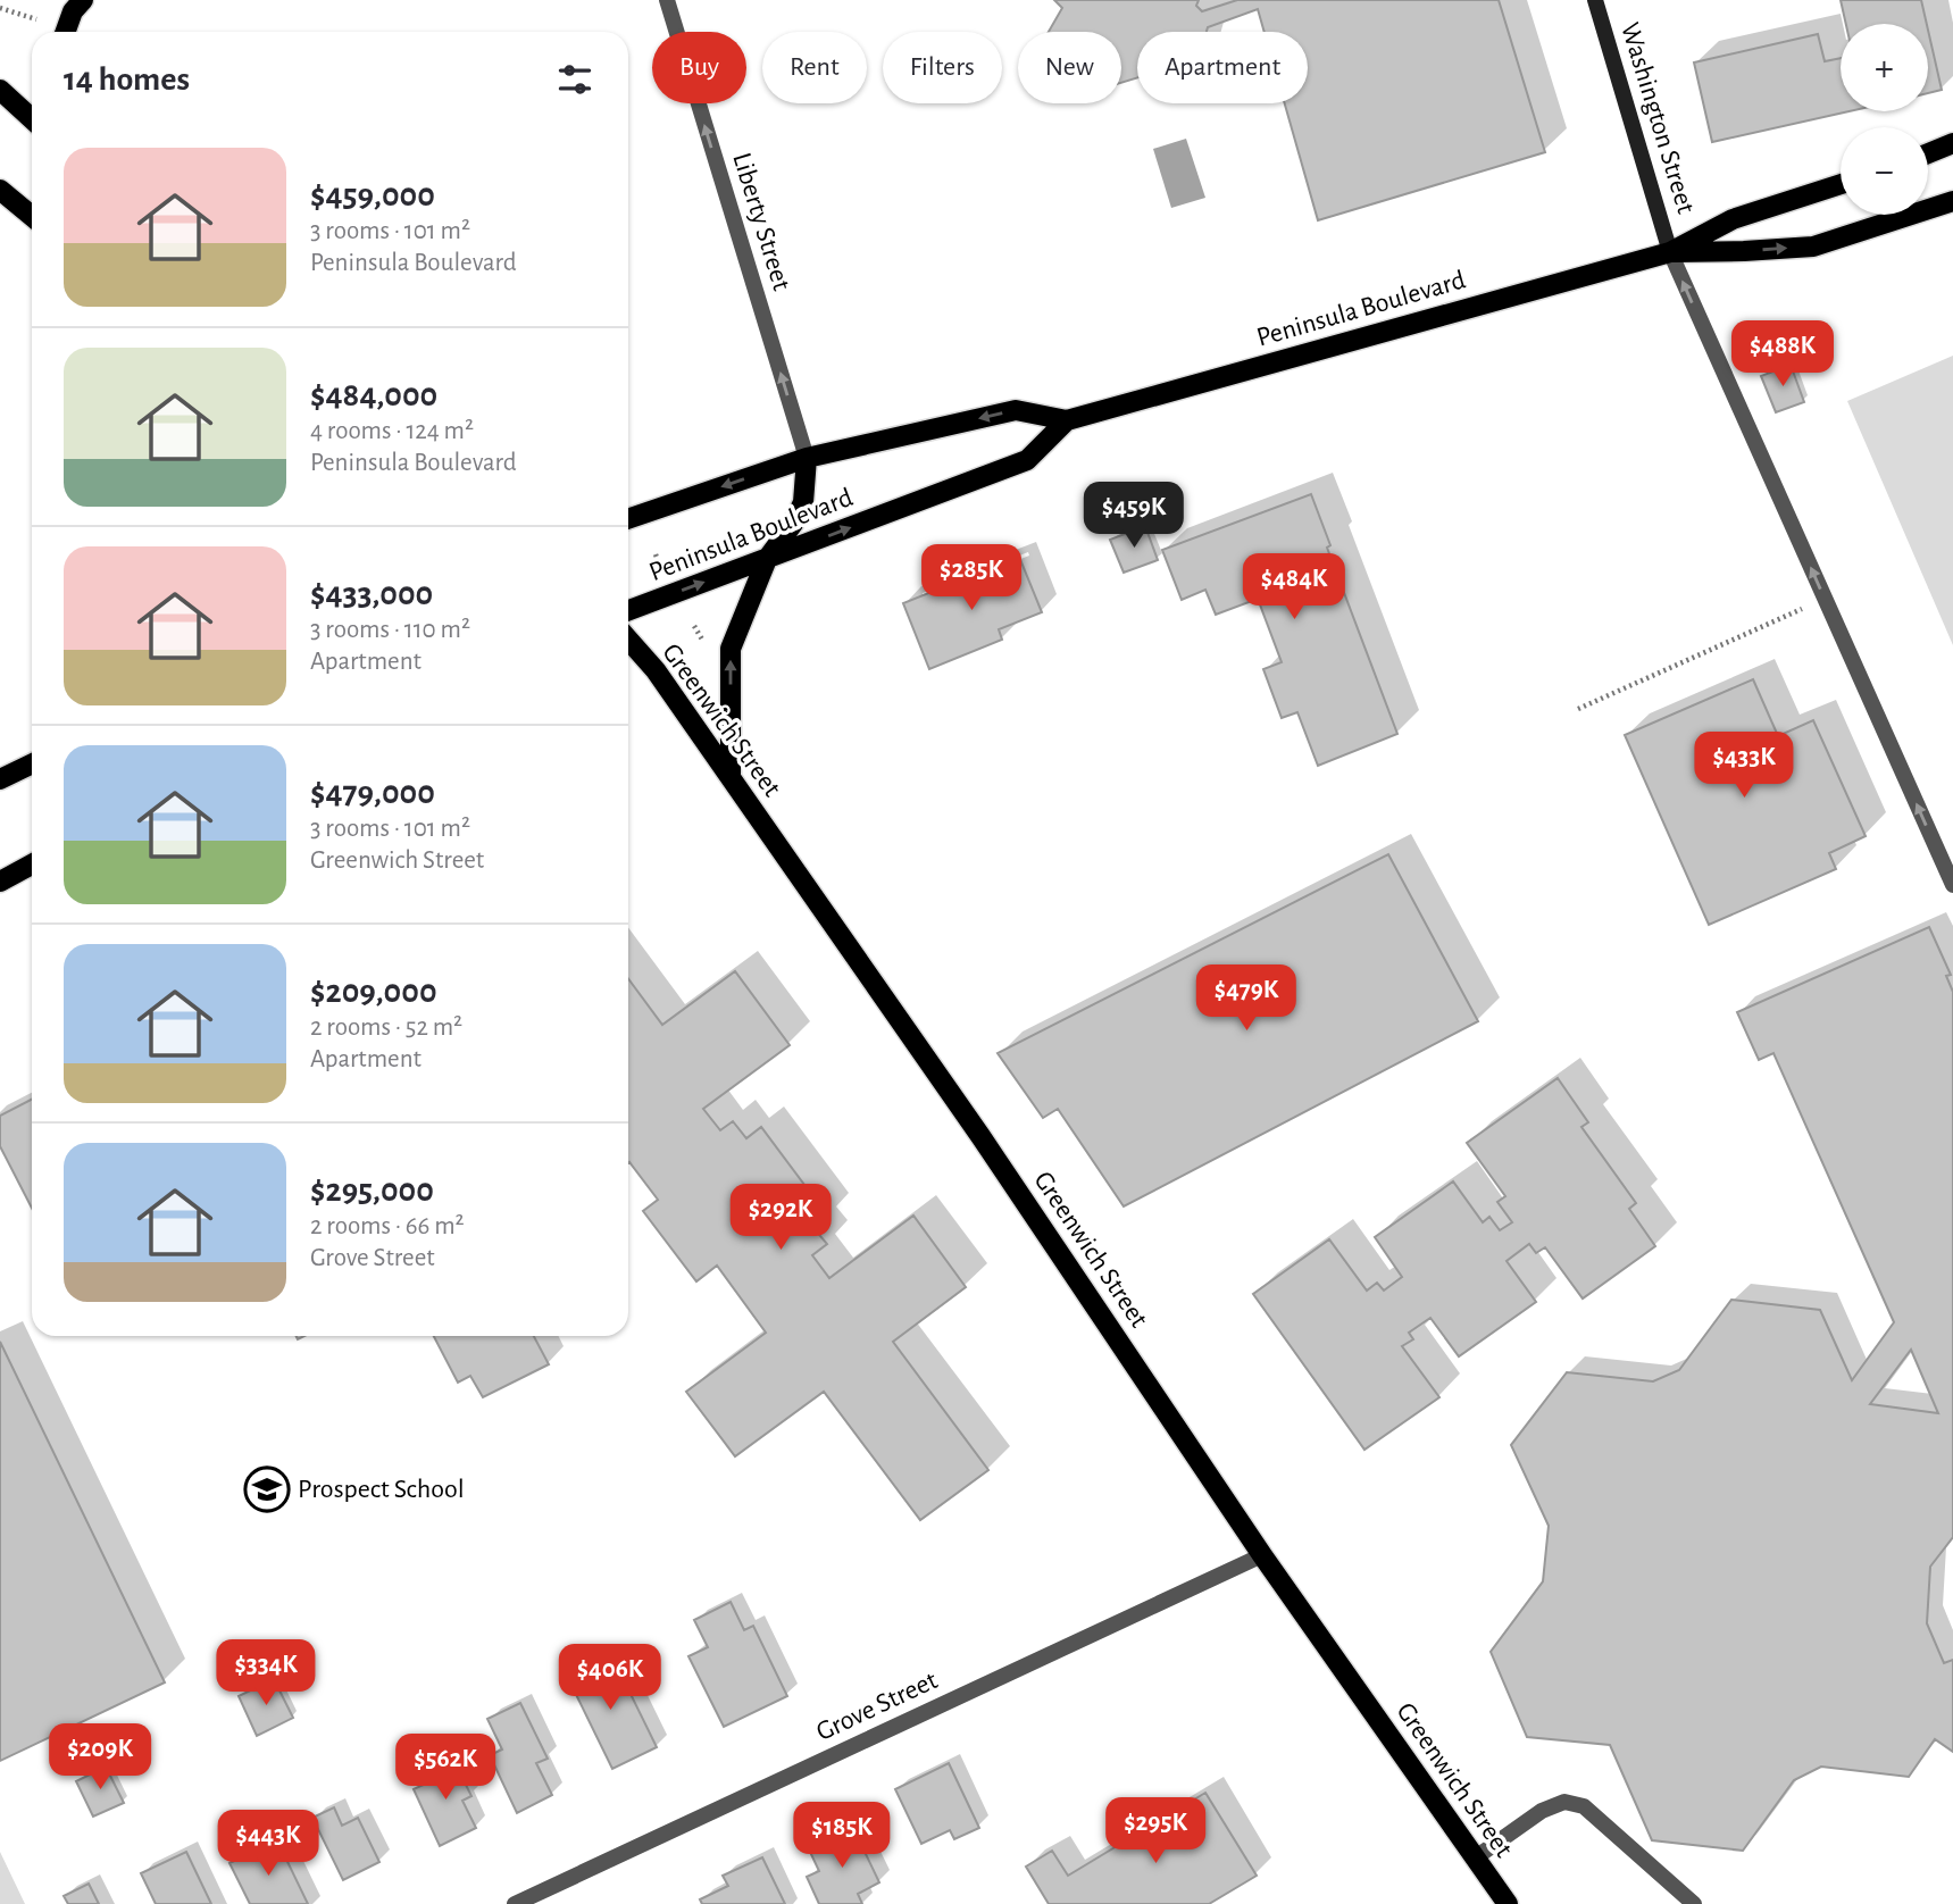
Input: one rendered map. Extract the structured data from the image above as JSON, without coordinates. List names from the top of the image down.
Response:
{
  "streets": {
    "main road": ["Washington Street", "Peninsula Boulevard", "Greenwich Street"],
    "street": ["Liberty Street", "Grove Street"]
  },
  "crossings": [
    ["Washington Street", "Peninsula Boulevard"],
    ["Liberty Street", "Peninsula Boulevard"],
    ["Greenwich Street", "Grove Street"]
  ],
  "one_way": ["Liberty Street"],
  "places": {
    "school or university": ["Prospect School"]
  },
  "page": {
    "map_buttons": ["+", "−"],
    "chip": [
      "Buy",
      "Rent",
      "Filters",
      "New",
      "Apartment"
    ],
    "heading": "14 homes",
    "list": [
      {
        "name": "$459,000",
        "note": "3 rooms · 101 m² · Peninsula Boulevard"
      },
      {
        "name": "$484,000",
        "note": "4 rooms · 124 m² · Peninsula Boulevard"
      },
      {
        "name": "$433,000",
        "note": "3 rooms · 110 m² · Apartment"
      },
      {
        "name": "$479,000",
        "note": "3 rooms · 101 m² · Greenwich Street"
      },
      {
        "name": "$209,000",
        "note": "2 rooms · 52 m² · Apartment"
      },
      {
        "name": "$295,000",
        "note": "2 rooms · 66 m² · Grove Street"
      }
    ],
    "price": [
      "$488K",
      "$459K",
      "$285K",
      "$484K",
      "$433K",
      "$479K",
      "$292K",
      "$334K",
      "$406K",
      "$209K",
      "$562K",
      "$295K",
      "$185K",
      "$443K"
    ]
  }
}
